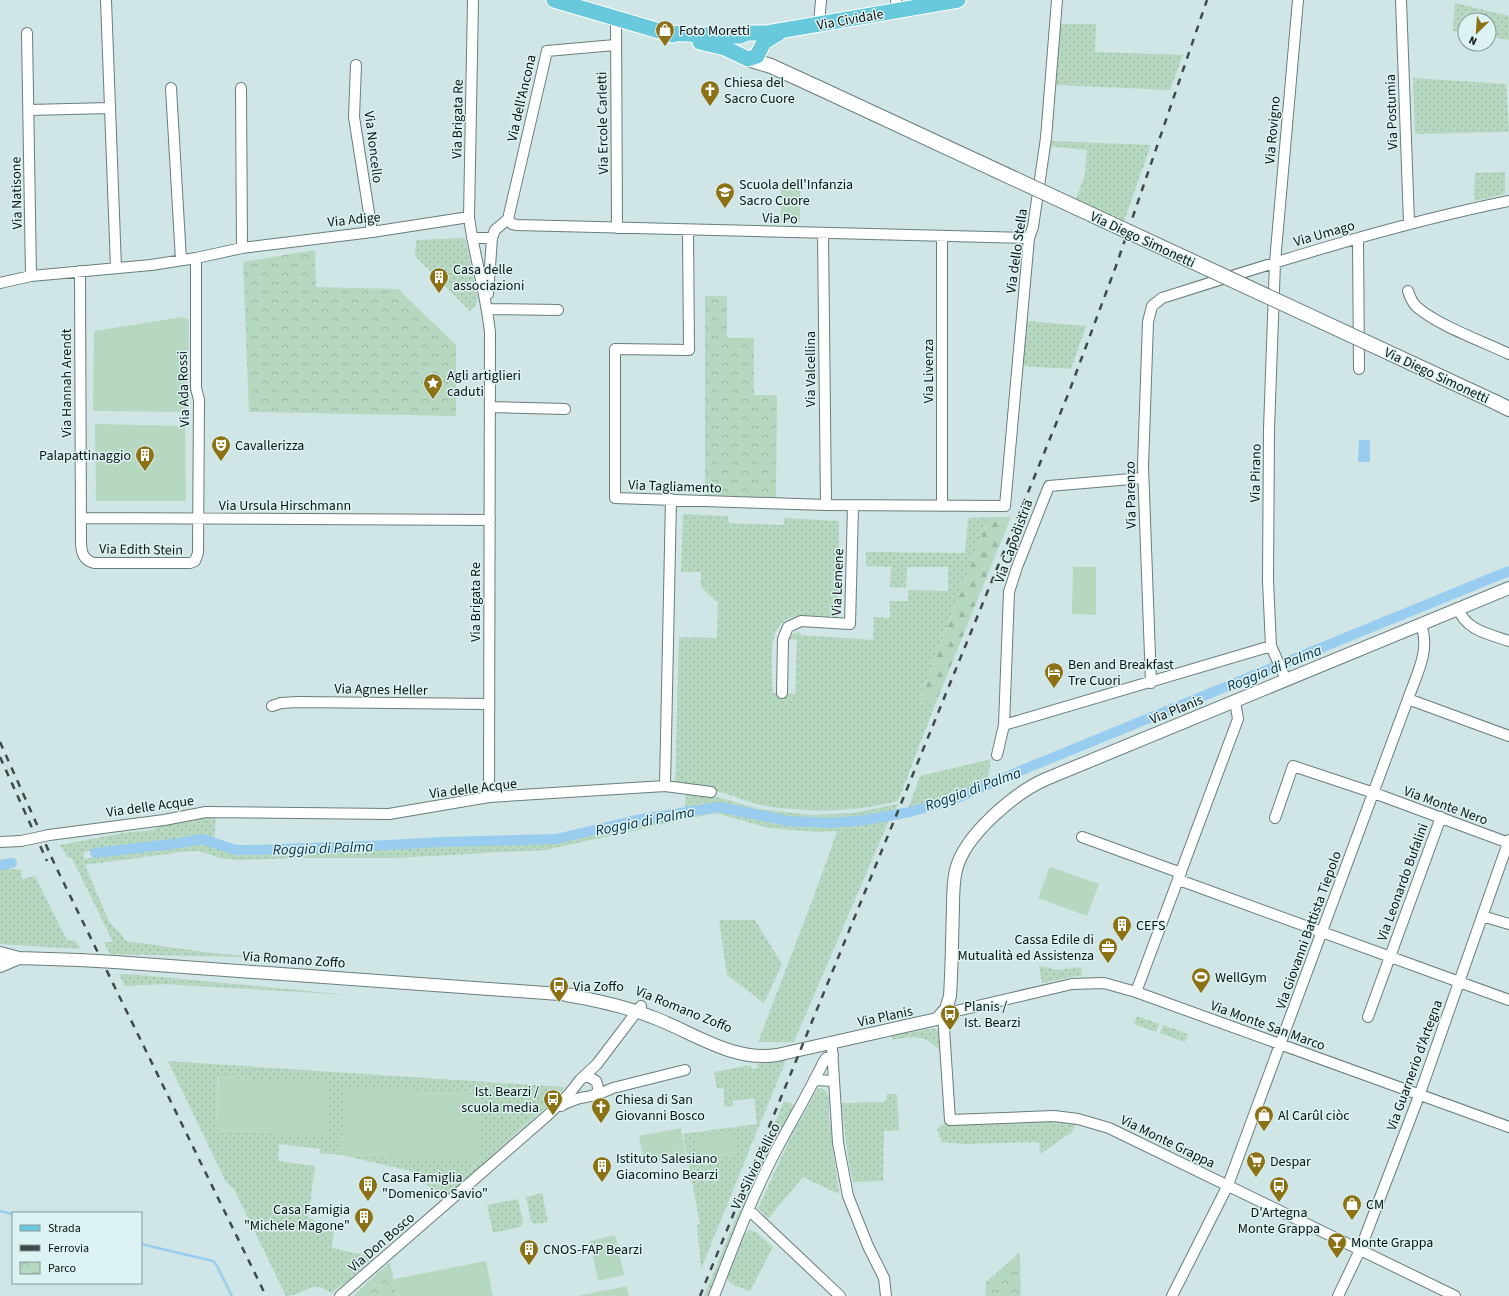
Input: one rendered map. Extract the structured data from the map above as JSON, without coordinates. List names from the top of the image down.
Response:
{
  "streets": {
    "main road": ["Via Cividale", "Via Diego Simonetti"],
    "street": [
      "Via dell'Ancona",
      "Via Postumia",
      "Via Brigata Re",
      "Via Ercole Carletti",
      "Via Rovigno",
      "Via Noncello",
      "Via Natisone",
      "Via Po",
      "Via Adige",
      "Via Umago",
      "Via dello Stella",
      "Via Valcellina",
      "Via Livenza",
      "Via Hannah Arendt",
      "Via Ada Rossi",
      "Via Pirano",
      "Via Tagliamento",
      "Via Parenzo",
      "Via Ursula Hirschmann",
      "Via Capodistria",
      "Via Edith Stein",
      "Via Lemene",
      "Via Agnes Heller",
      "Via Planis",
      "Via delle Acque",
      "Via Monte Nero",
      "Via Leonardo Bufalini",
      "Via Giovanni Battista Tiepolo",
      "Via Romano Zoffo",
      "Via Monte San Marco",
      "Via Guarnerio d'Artegna",
      "Via Monte Grappa",
      "Via Silvio Pellico",
      "Via Don Bosco"
    ]
  },
  "crossings": [
    ["Via Cividale", "Via Ercole Carletti"],
    ["Via Cividale", "Via Diego Simonetti"],
    ["Via dell'Ancona", "Via Ercole Carletti"],
    ["Via dell'Ancona", "Via Po"],
    ["Via Postumia", "Via Umago"],
    ["Via Brigata Re", "Via Adige"],
    ["Via Brigata Re", "Via Ursula Hirschmann"],
    ["Via Brigata Re", "Via Agnes Heller"],
    ["Via Brigata Re", "Via delle Acque"],
    ["Via Ercole Carletti", "Via Po"],
    ["Via Rovigno", "Via Umago"],
    ["Via Rovigno", "Via Pirano"],
    ["Via Noncello", "Via Adige"],
    ["Via Natisone", "Via Adige"],
    ["Via Po", "Via dello Stella"],
    ["Via Po", "Via Valcellina"],
    ["Via Po", "Via Livenza"],
    ["Via Po", "Via Tagliamento"],
    ["Via Adige", "Via Hannah Arendt"],
    ["Via Adige", "Via Ada Rossi"],
    ["Via Umago", "Via Pirano"],
    ["Via Umago", "Via Parenzo"],
    ["Via dello Stella", "Via Tagliamento"],
    ["Via Valcellina", "Via Tagliamento"],
    ["Via Livenza", "Via Tagliamento"],
    ["Via Hannah Arendt", "Via Ursula Hirschmann"],
    ["Via Hannah Arendt", "Via Edith Stein"],
    ["Via Ada Rossi", "Via Ursula Hirschmann"],
    ["Via Ada Rossi", "Via Edith Stein"],
    ["Via Pirano", "Via Planis"],
    ["Via Tagliamento", "Via Lemene"],
    ["Via Parenzo", "Via Capodistria"],
    ["Via Ursula Hirschmann", "Via Edith Stein"],
    ["Via Planis", "Via Giovanni Battista Tiepolo"],
    ["Via Planis", "Via Romano Zoffo"],
    ["Via Planis", "Via Monte San Marco"],
    ["Via Planis", "Via Monte Grappa"],
    ["Via Planis", "Via Silvio Pellico"],
    ["Via Monte Nero", "Via Leonardo Bufalini"],
    ["Via Monte Nero", "Via Giovanni Battista Tiepolo"],
    ["Via Monte Nero", "Via Guarnerio d'Artegna"],
    ["Via Giovanni Battista Tiepolo", "Via Monte San Marco"],
    ["Via Giovanni Battista Tiepolo", "Via Monte Grappa"],
    ["Via Romano Zoffo", "Via Silvio Pellico"],
    ["Via Romano Zoffo", "Via Don Bosco"],
    ["Via Monte San Marco", "Via Guarnerio d'Artegna"],
    ["Via Monte San Marco", "Via Monte Grappa"],
    ["Via Guarnerio d'Artegna", "Via Monte Grappa"]
  ],
  "water": ["Roggia di Palma"],
  "places": {
    "shop": ["Foto Moretti", "Al Carûl ciòc", "CM"],
    "church": ["Chiesa del Sacro Cuore", "Chiesa di San Giovanni Bosco"],
    "school or university": ["Scuola dell'Infanzia Sacro Cuore"],
    "building": [
      "Casa delle associazioni",
      "Palapattinaggio",
      "CEFS",
      "Istituto Salesiano Giacomino Bearzi",
      "Casa Famiglia \"Domenico Savio\"",
      "Casa Famigia \"Michele Magone\"",
      "CNOS-FAP Bearzi"
    ],
    "place": ["Agli artiglieri caduti"],
    "theatre": ["Cavallerizza"],
    "hotel": ["Ben and Breakfast Tre Cuori"],
    "office": ["Cassa Edile di Mutualità ed Assistenza"],
    "sports": ["WellGym"],
    "bus stop": [
      "Via Zoffo",
      "Planis / Ist. Bearzi",
      "Ist. Bearzi / scuola media",
      "D'Artegna Monte Grappa"
    ],
    "supermarket": ["Despar"],
    "bar": ["Monte Grappa"]
  },
  "legend": ["Strada", "Ferrovia", "Parco"],
  "north": "bottom left"
}
